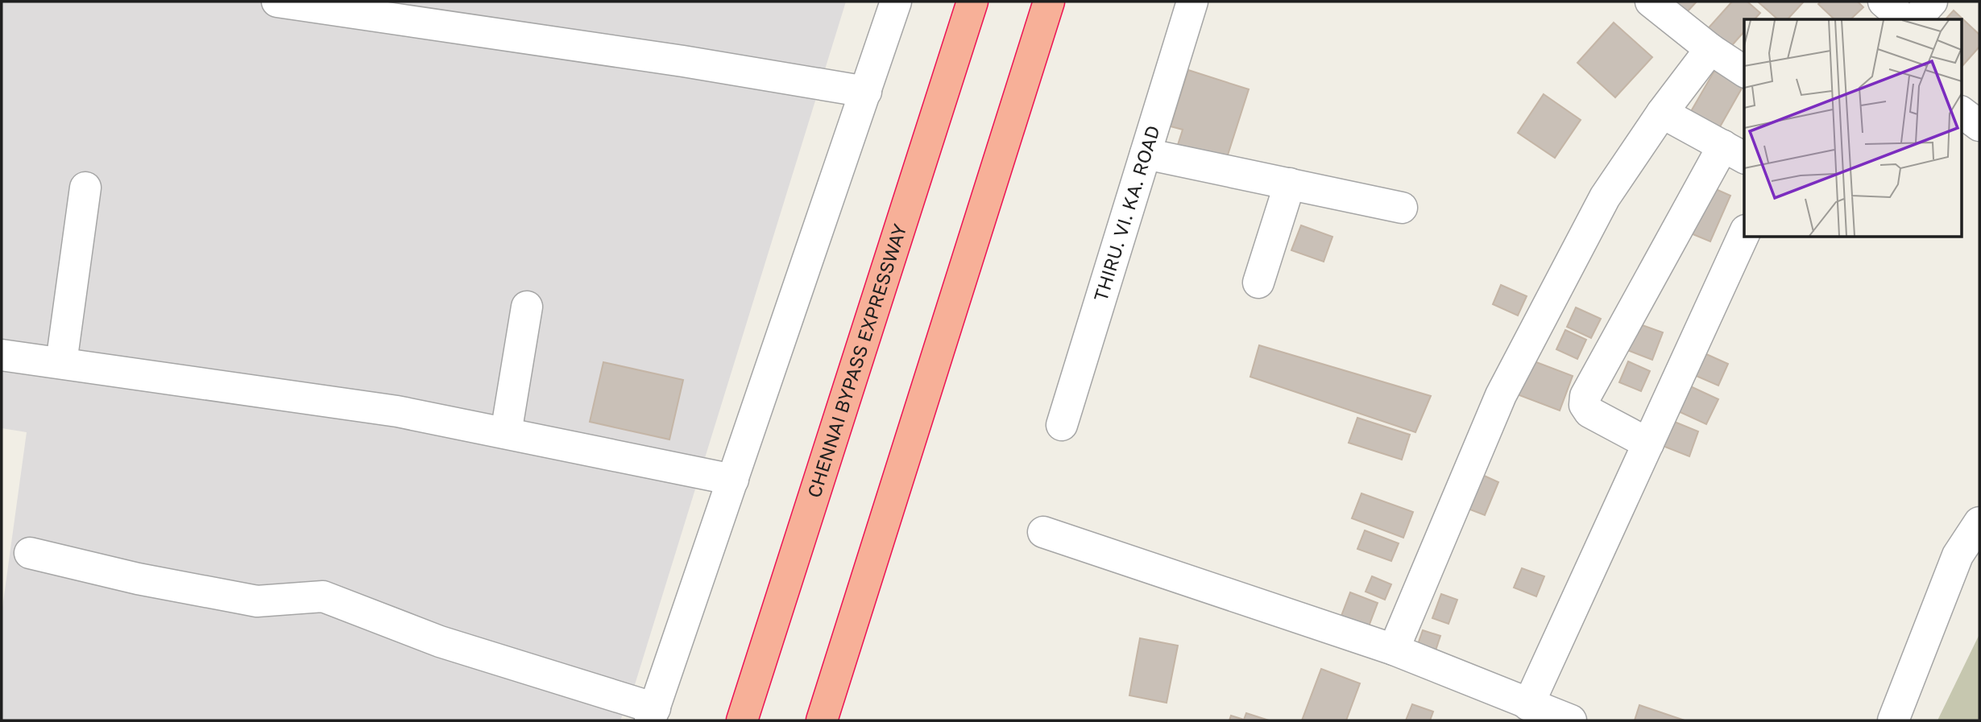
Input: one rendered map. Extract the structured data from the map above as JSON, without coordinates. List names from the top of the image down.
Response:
{
  "streets": {
    "highway": ["CHENNAI BYPASS EXPRESSWAY"],
    "street": ["THIRU. VI. KA. ROAD"]
  }
}
